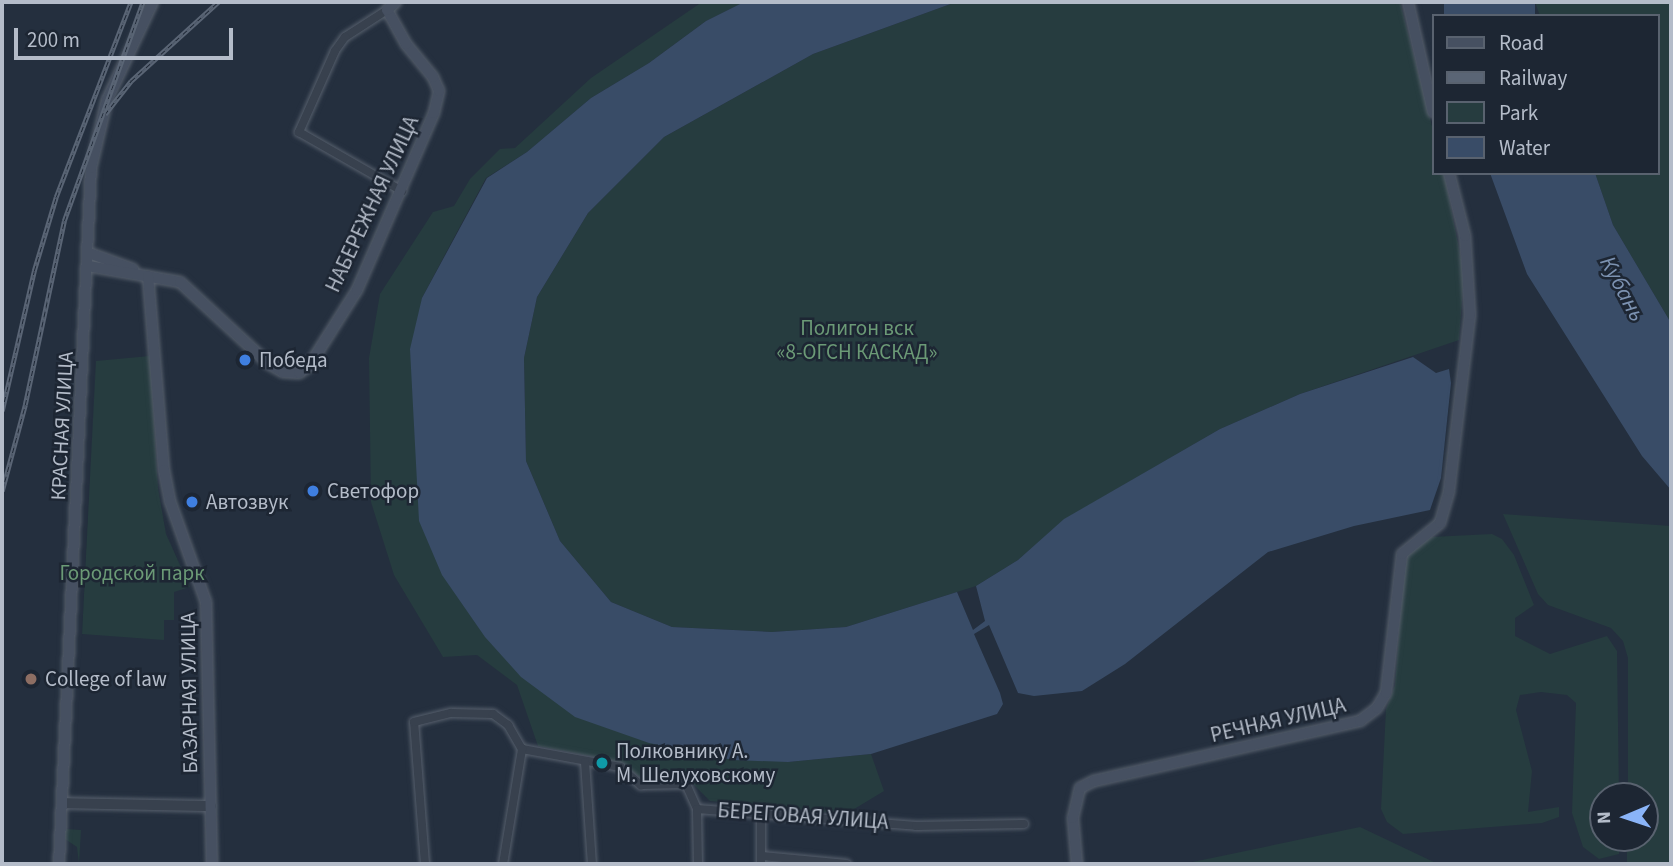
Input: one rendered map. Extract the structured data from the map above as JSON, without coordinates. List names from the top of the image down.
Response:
{
  "streets": {
    "main road": [
      "НАБЕРЕЖНАЯ УЛИЦА",
      "КРАСНАЯ УЛИЦА",
      "БАЗАРНАЯ УЛИЦА",
      "РЕЧНАЯ УЛИЦА"
    ],
    "street": ["БЕРЕГОВАЯ УЛИЦА"]
  },
  "crossings": [
    ["НАБЕРЕЖНАЯ УЛИЦА", "БАЗАРНАЯ УЛИЦА"]
  ],
  "water": ["Кубань"],
  "parks": ["Полигон вск «8-ОГСН КАСКАД»", "Городской парк"],
  "places": [
    "Победа",
    "Светофор",
    "Автозвук",
    "College of law",
    "Полковнику А. М. Шелуховскому"
  ],
  "legend": [
    "Road",
    "Railway",
    "Park",
    "Water"
  ],
  "scale_bar": "200 m",
  "north": "left"
}
